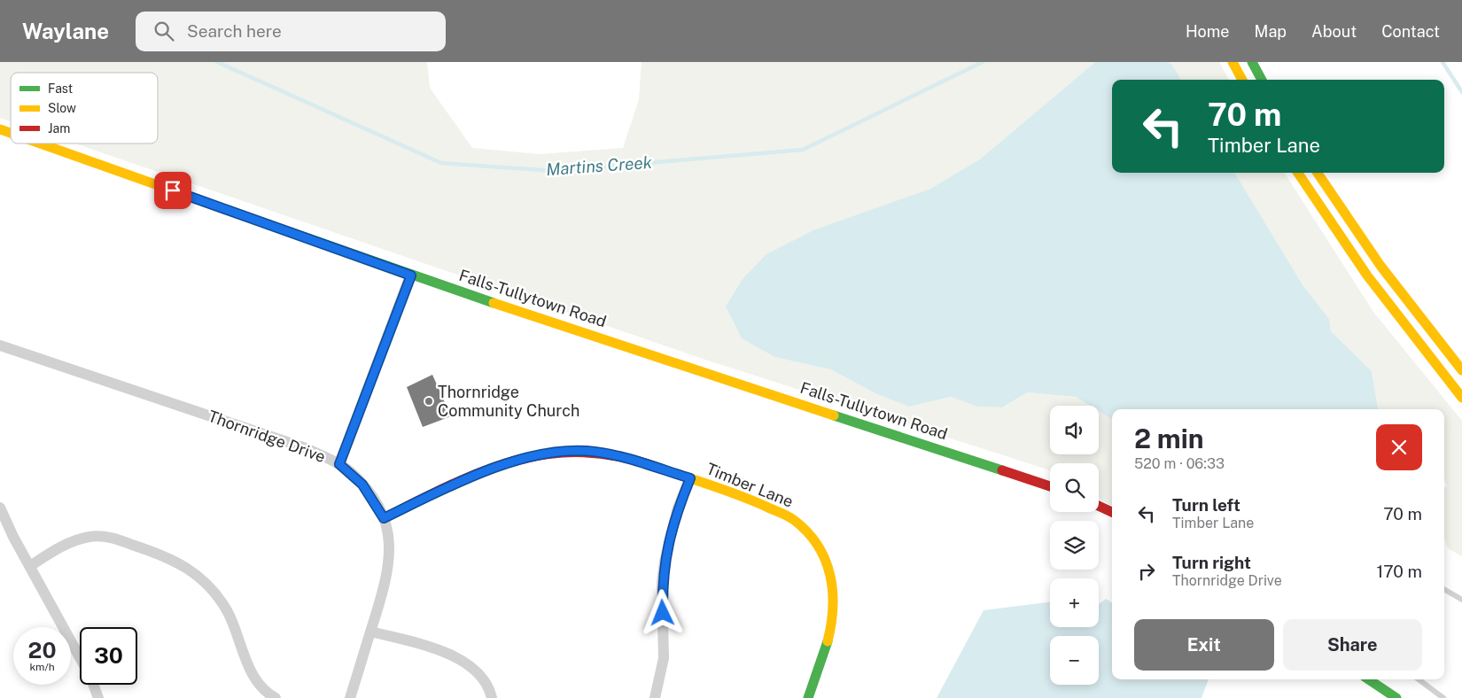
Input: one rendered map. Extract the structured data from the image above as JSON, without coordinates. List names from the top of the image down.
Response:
{
  "streets": {
    "main road": ["Falls-Tullytown Road", "Timber Lane"],
    "street": ["Thornridge Drive"]
  },
  "crossings": [
    ["Thornridge Drive", "Timber Lane"]
  ],
  "water": ["Martins Creek"],
  "places": ["Thornridge Community Church"],
  "legend": ["Fast", "Slow", "Jam"],
  "page": {
    "header": "Waylane",
    "search": "Search here",
    "nav": [
      "Home",
      "Map",
      "About",
      "Contact"
    ],
    "turn": ["70 m", "Timber Lane"],
    "map_buttons": ["+", "−"],
    "heading": ["2 min", "520 m · 06:33"],
    "list": [
      {
        "name": "Turn left",
        "note": "Timber Lane",
        "value": "70 m"
      },
      {
        "name": "Turn right",
        "note": "Thornridge Drive",
        "value": "170 m"
      }
    ],
    "buttons": ["Exit", "Share"],
    "speed": "20 km/h",
    "limit": "30"
  }
}
